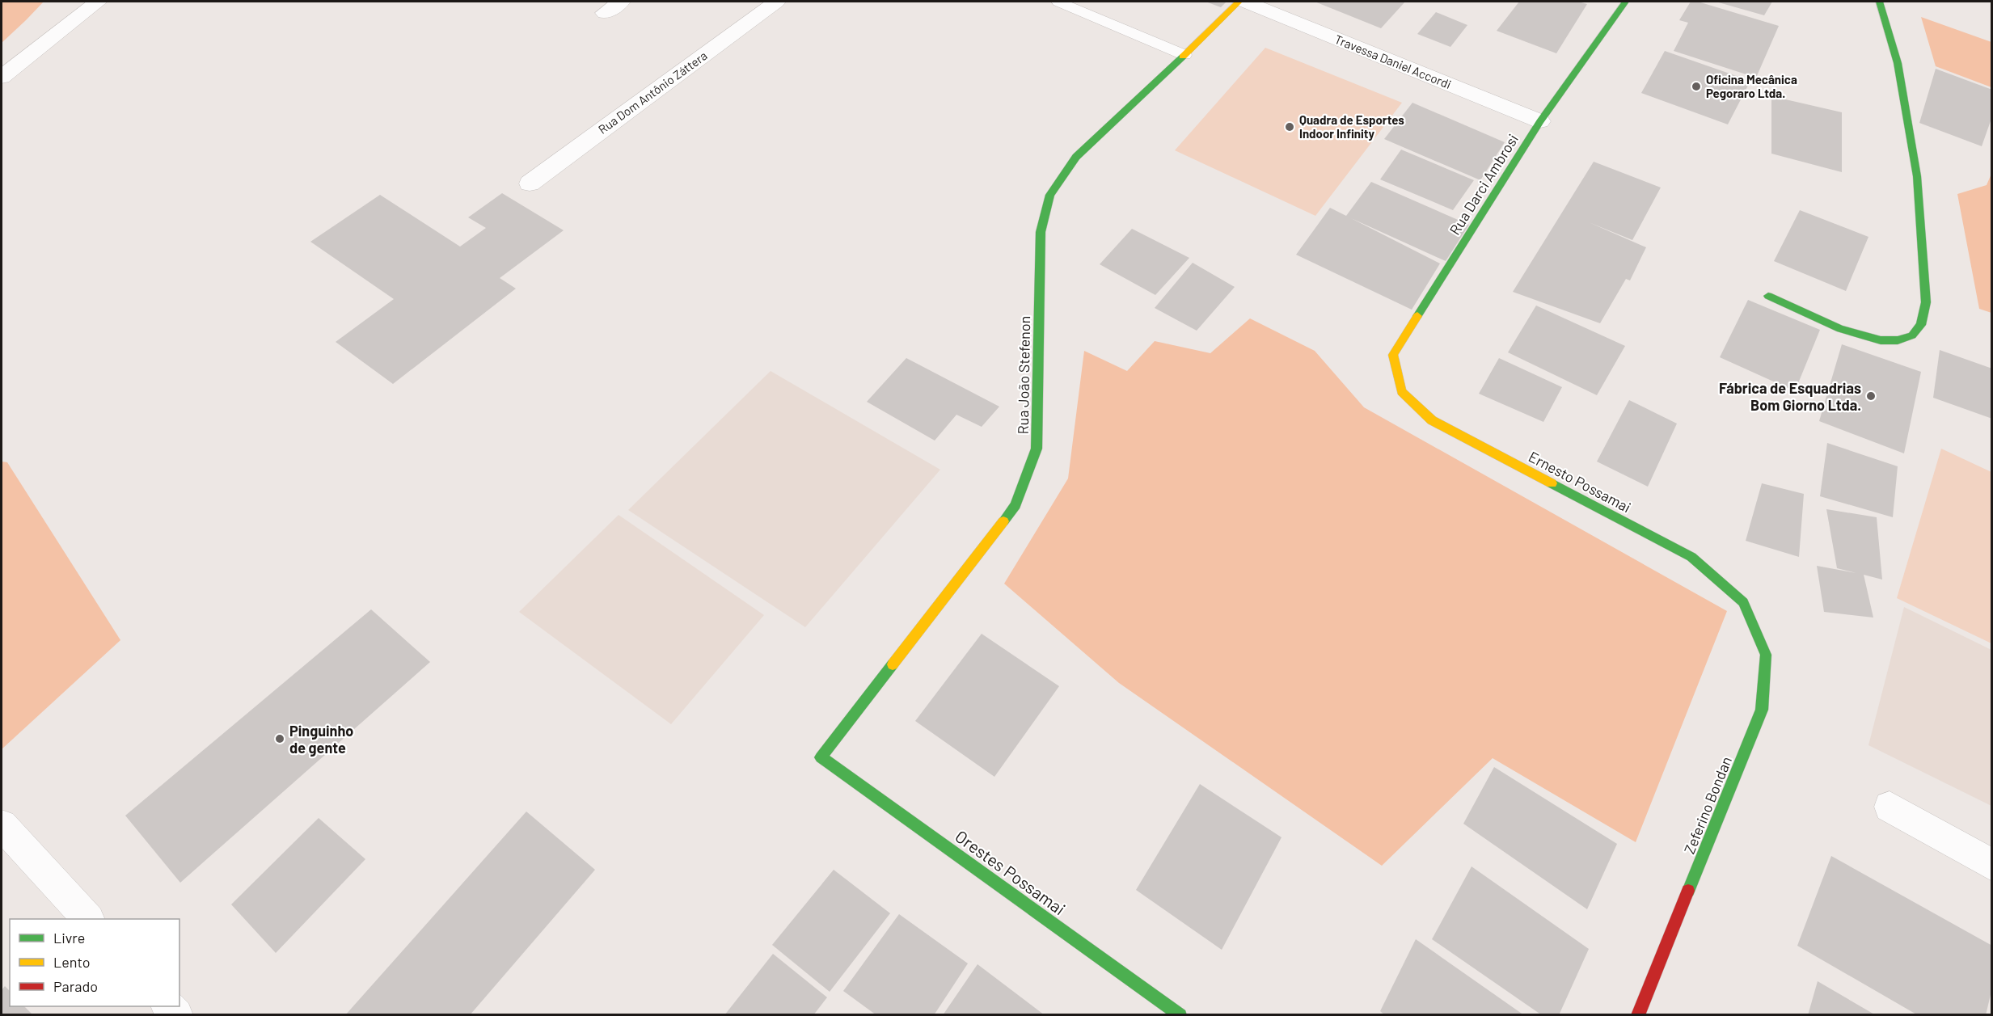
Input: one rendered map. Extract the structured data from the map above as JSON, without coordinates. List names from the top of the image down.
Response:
{
  "streets": {
    "street": [
      "Travessa Daniel Accordi",
      "Rua Dom Antônio Záttera",
      "Rua Darci Ambrosi",
      "Rua João Stefenon",
      "Ernesto Possamai",
      "Zeferino Bondan",
      "Orestes Possamai"
    ]
  },
  "crossings": [
    ["Travessa Daniel Accordi", "Rua Darci Ambrosi"],
    ["Rua Darci Ambrosi", "Ernesto Possamai"],
    ["Rua João Stefenon", "Orestes Possamai"],
    ["Ernesto Possamai", "Zeferino Bondan"]
  ],
  "places": [
    "Oficina Mecânica Pegoraro Ltda.",
    "Quadra de Esportes Indoor Infinity",
    "Fábrica de Esquadrias Bom Giorno Ltda.",
    "Pinguinho de gente"
  ],
  "legend": ["Livre", "Lento", "Parado"]
}
